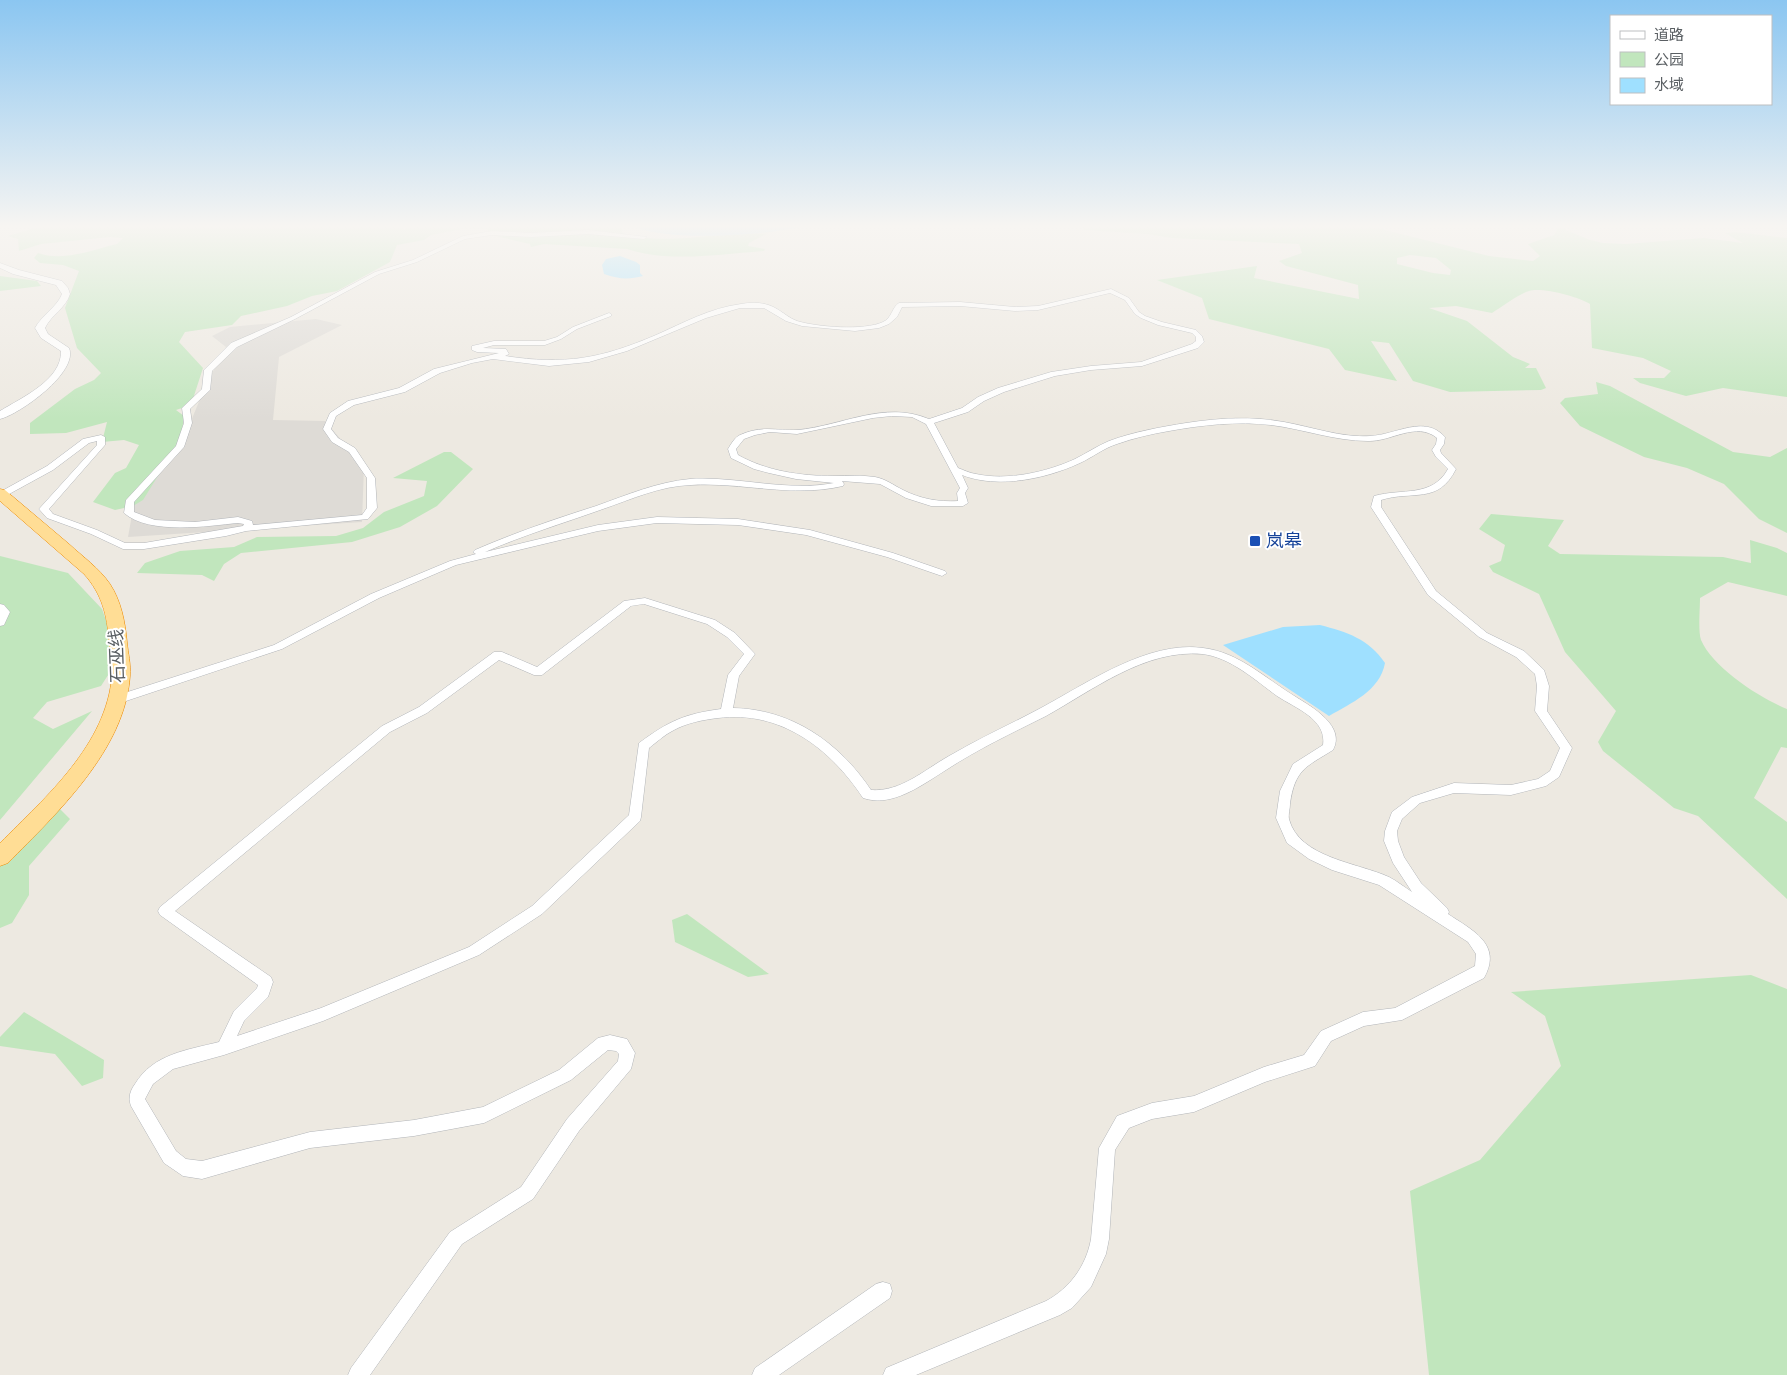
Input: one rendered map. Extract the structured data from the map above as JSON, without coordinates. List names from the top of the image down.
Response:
{
  "streets": {
    "highway": ["石巫线"]
  },
  "places": {
    "transit": ["岚皋"]
  },
  "legend": ["道路", "公园", "水域"]
}
